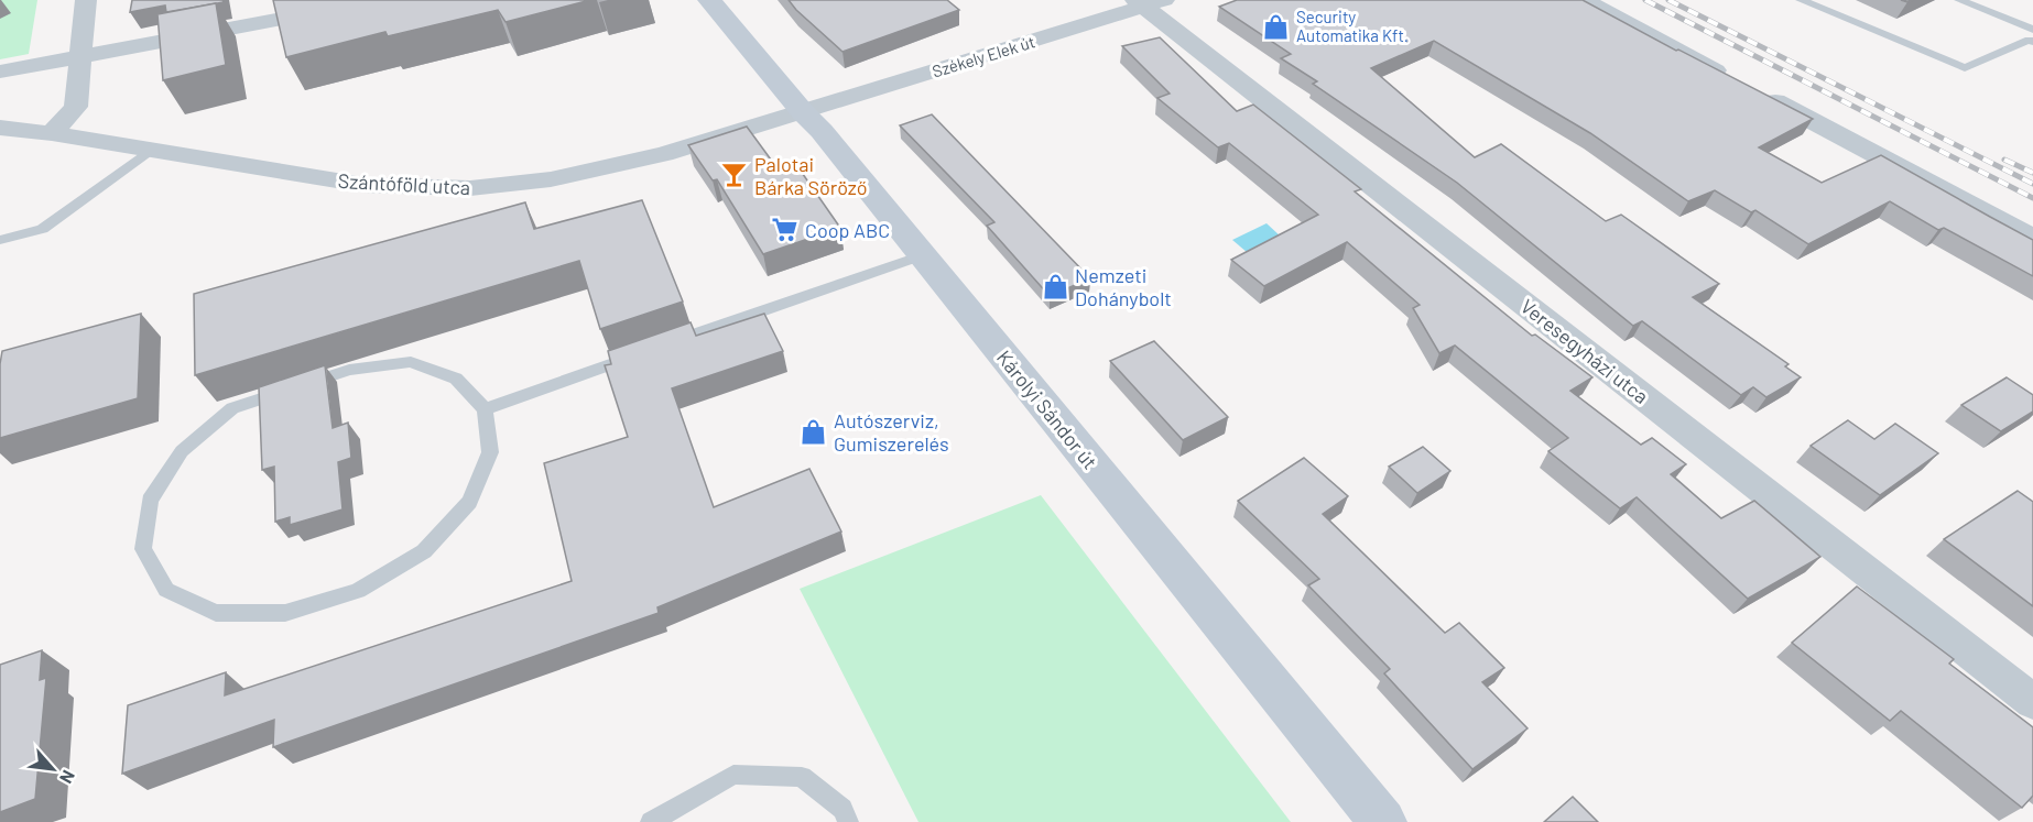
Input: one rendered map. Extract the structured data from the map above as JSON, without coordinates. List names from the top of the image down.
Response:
{
  "streets": {
    "street": [
      "Székely Elek út",
      "Szántóföld utca",
      "Veresegyházi utca",
      "Károlyi Sándor út"
    ]
  },
  "crossings": [
    ["Székely Elek út", "Szántóföld utca"],
    ["Székely Elek út", "Veresegyházi utca"],
    ["Székely Elek út", "Károlyi Sándor út"],
    ["Szántóföld utca", "Károlyi Sándor út"]
  ],
  "places": {
    "shop": ["Security Automatika Kft.", "Nemzeti Dohánybolt", "Autószerviz, Gumiszerelés"],
    "bar": ["Palotai Bárka Söröző"],
    "supermarket": ["Coop ABC"]
  },
  "north": "bottom right"
}
